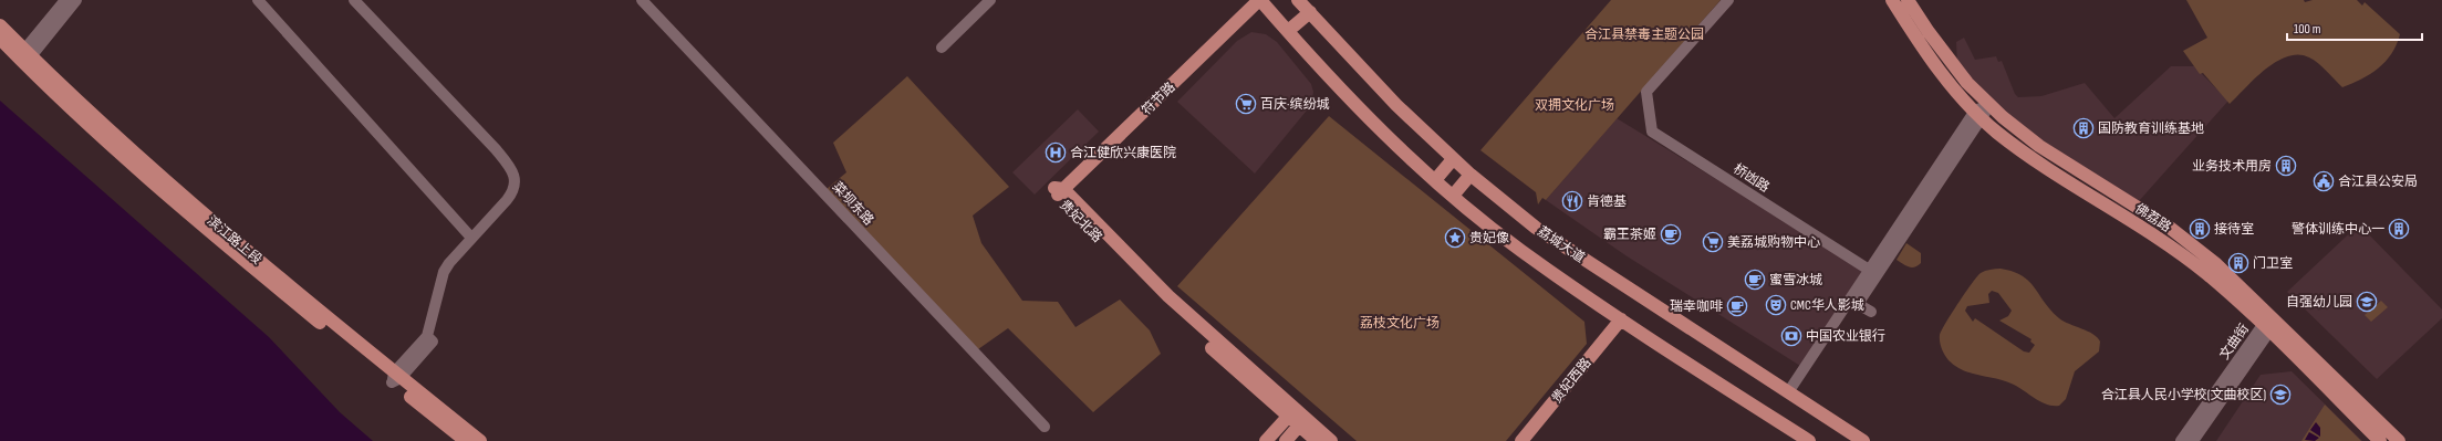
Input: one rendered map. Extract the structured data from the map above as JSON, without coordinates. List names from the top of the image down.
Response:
{
  "streets": {
    "main road": [
      "符节路",
      "佛荔路",
      "贵妃北路",
      "滨江路上段",
      "荔城大道",
      "贵妃西路"
    ],
    "street": ["桥凼路", "菜坝东路", "文曲街"]
  },
  "crossings": [
    ["符节路", "贵妃北路"],
    ["符节路", "荔城大道"],
    ["佛荔路", "文曲街"],
    ["荔城大道", "贵妃西路"]
  ],
  "parks": ["合江县禁毒主题公园", "双拥文化广场", "荔枝文化广场"],
  "places": {
    "supermarket": ["百庆·缤纷城", "美荔城购物中心"],
    "building": [
      "国防教育训练基地",
      "业务技术用房",
      "接待室",
      "警体训练中心一",
      "门卫室"
    ],
    "hospital": ["合江健欣兴康医院"],
    "public building": ["合江县公安局"],
    "restaurant": ["肯德基"],
    "cafe": ["霸王茶姬", "蜜雪冰城", "瑞幸咖啡"],
    "place": ["贵妃像"],
    "school or university": ["自强幼儿园", "合江县人民小学校(文曲校区)"],
    "theatre": ["CMC华人影城"],
    "bank": ["中国农业银行"]
  },
  "scale_bar": "100 m"
}
